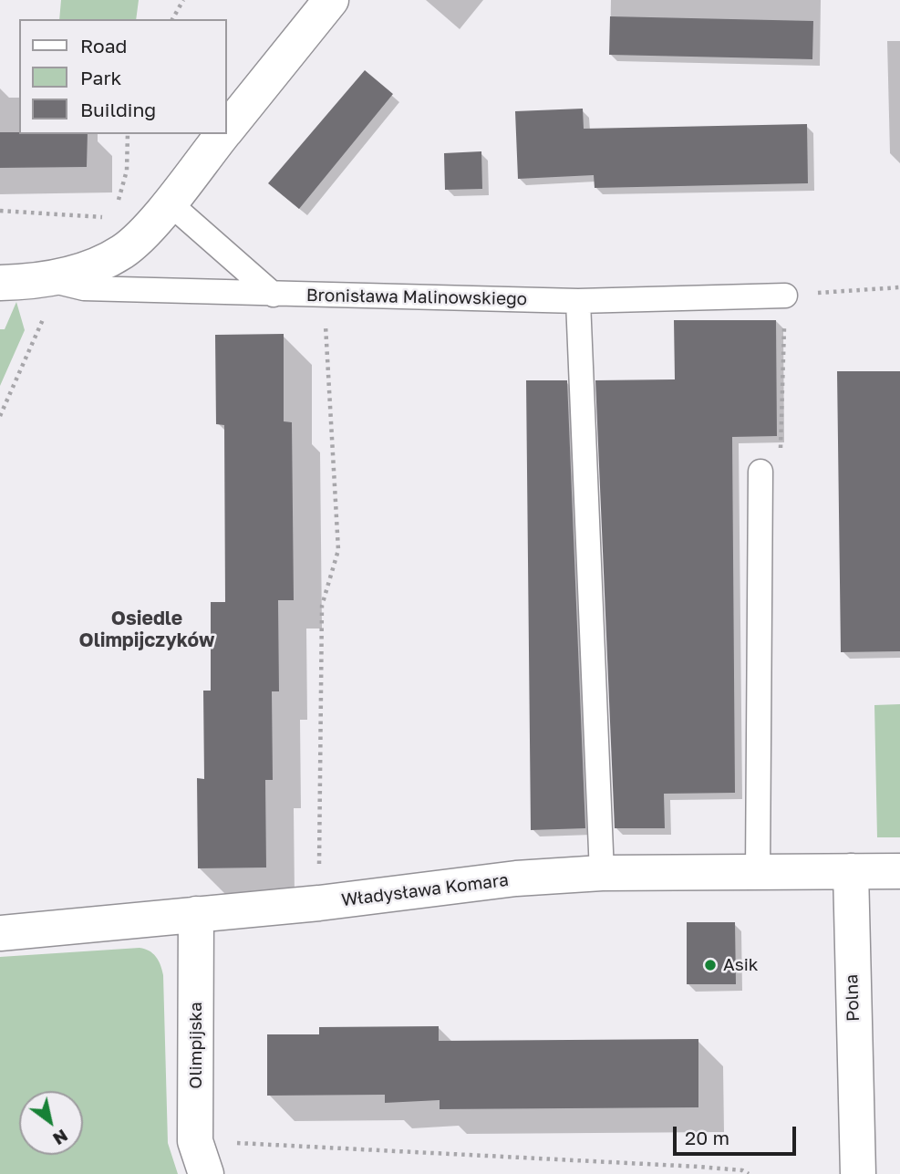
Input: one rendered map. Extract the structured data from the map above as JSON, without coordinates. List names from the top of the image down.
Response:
{
  "streets": {
    "street": [
      "Bronisława Malinowskiego",
      "Władysława Komara",
      "Polna",
      "Olimpijska"
    ]
  },
  "crossings": [
    ["Władysława Komara", "Polna"],
    ["Władysława Komara", "Olimpijska"]
  ],
  "districts": ["Osiedle Olimpijczyków"],
  "places": ["Asik"],
  "legend": ["Road", "Park", "Building"],
  "scale_bar": "20 m",
  "north": "bottom right"
}
